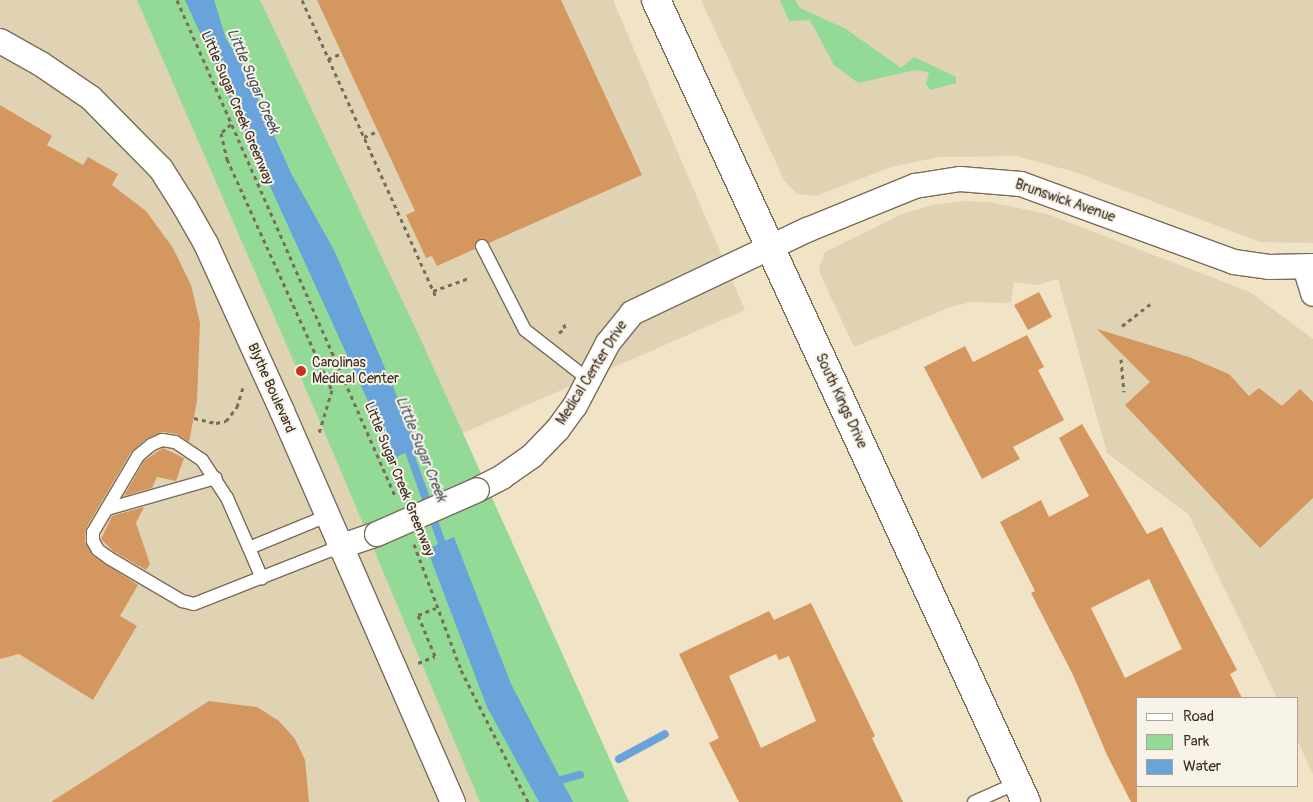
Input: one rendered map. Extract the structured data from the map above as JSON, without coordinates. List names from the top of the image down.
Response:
{
  "streets": {
    "street": [
      "Brunswick Avenue",
      "Medical Center Drive",
      "Blythe Boulevard",
      "South Kings Drive"
    ],
    "path": ["Little Sugar Creek Greenway"]
  },
  "crossings": [
    ["Brunswick Avenue", "Medical Center Drive"],
    ["Brunswick Avenue", "South Kings Drive"],
    ["Medical Center Drive", "Blythe Boulevard"],
    ["Medical Center Drive", "South Kings Drive"]
  ],
  "water": ["Little Sugar Creek"],
  "places": ["Carolinas Medical Center"],
  "legend": ["Road", "Park", "Water"]
}
